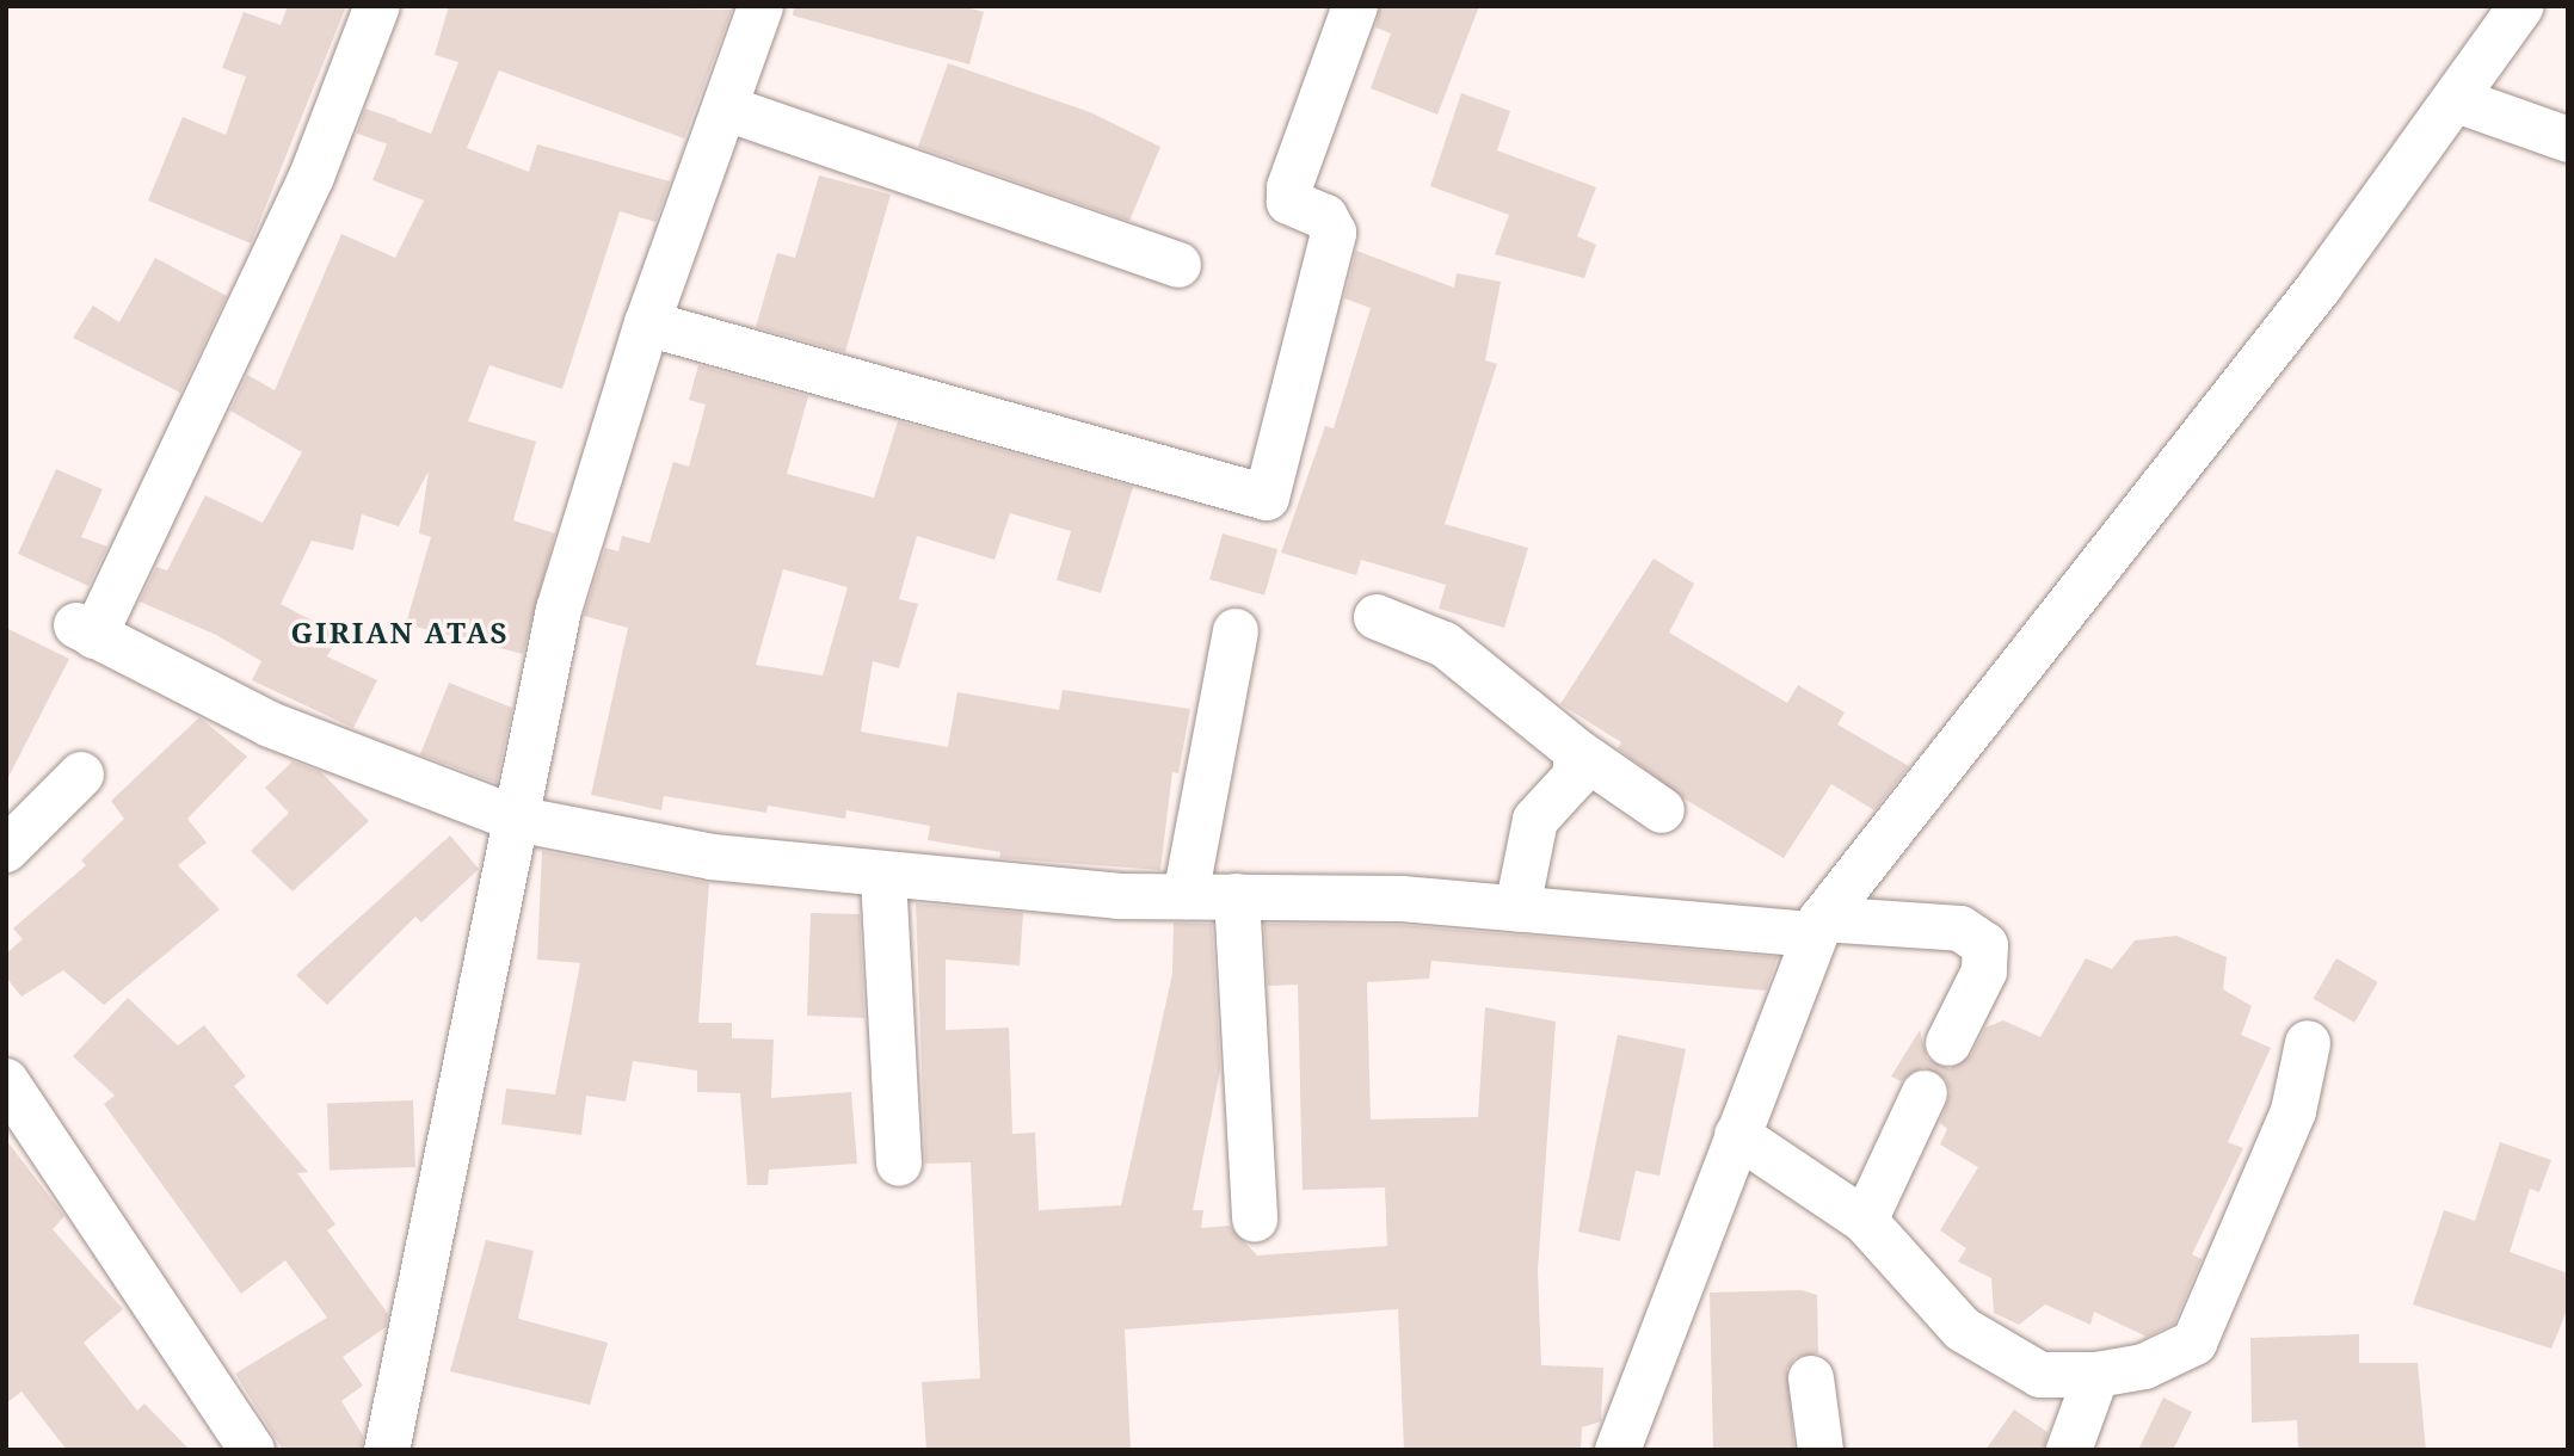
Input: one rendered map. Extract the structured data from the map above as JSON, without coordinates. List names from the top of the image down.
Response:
{
  "districts": ["GIRIAN ATAS"]
}
